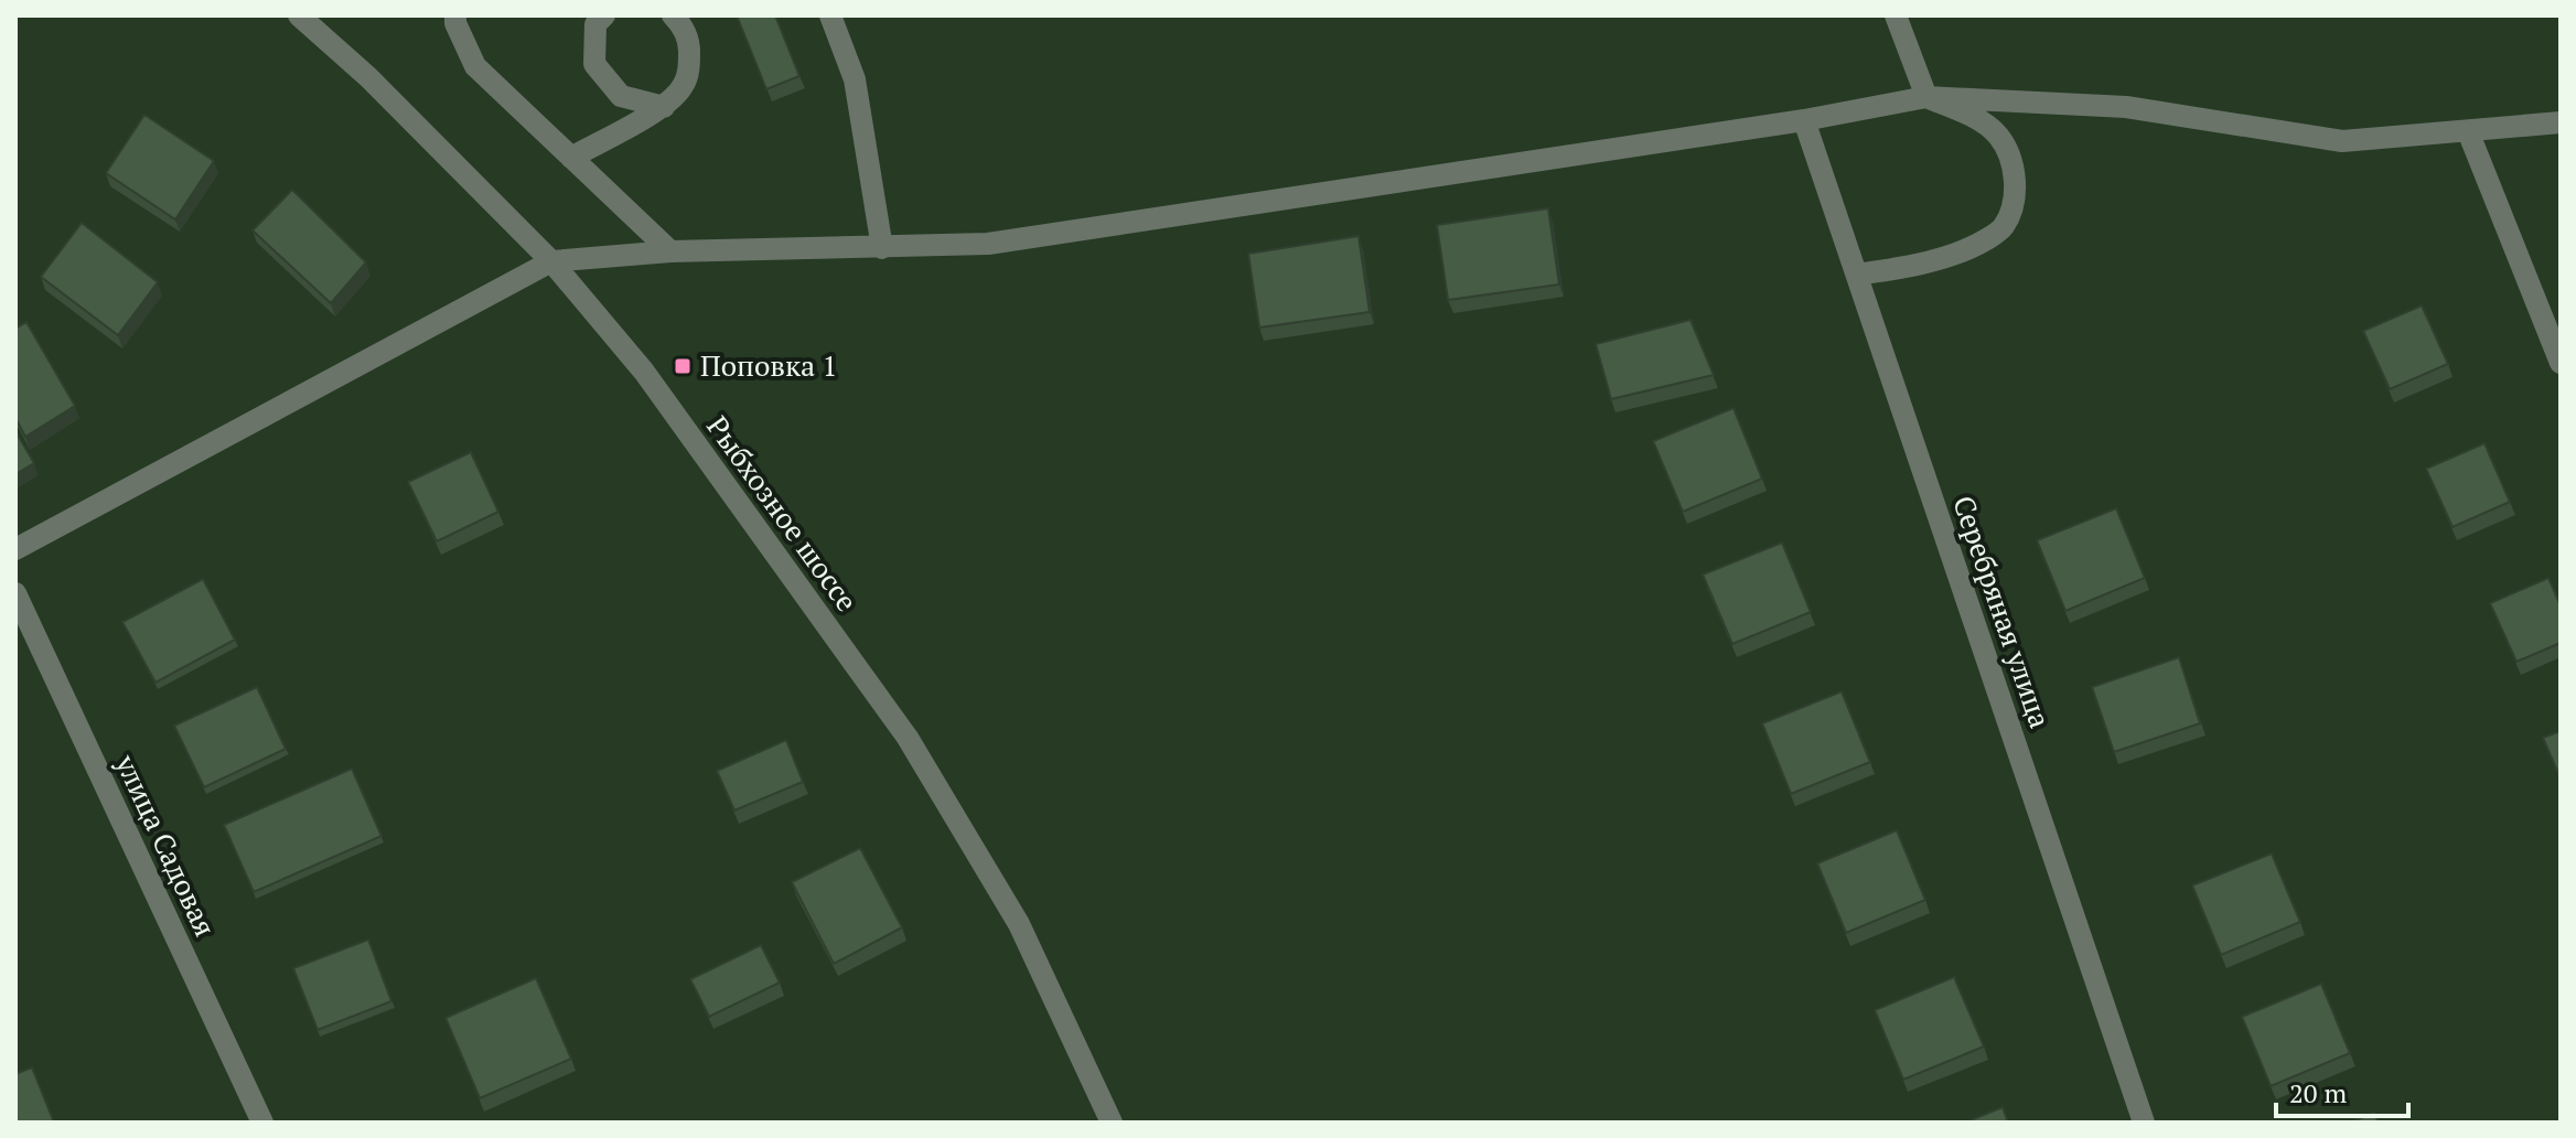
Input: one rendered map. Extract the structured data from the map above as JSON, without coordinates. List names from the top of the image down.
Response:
{
  "streets": {
    "street": ["Рыбхозное шоссе", "Серебряная улица", "улица Садовая"]
  },
  "places": {
    "transit": ["Поповка 1"]
  },
  "scale_bar": "20 m"
}
